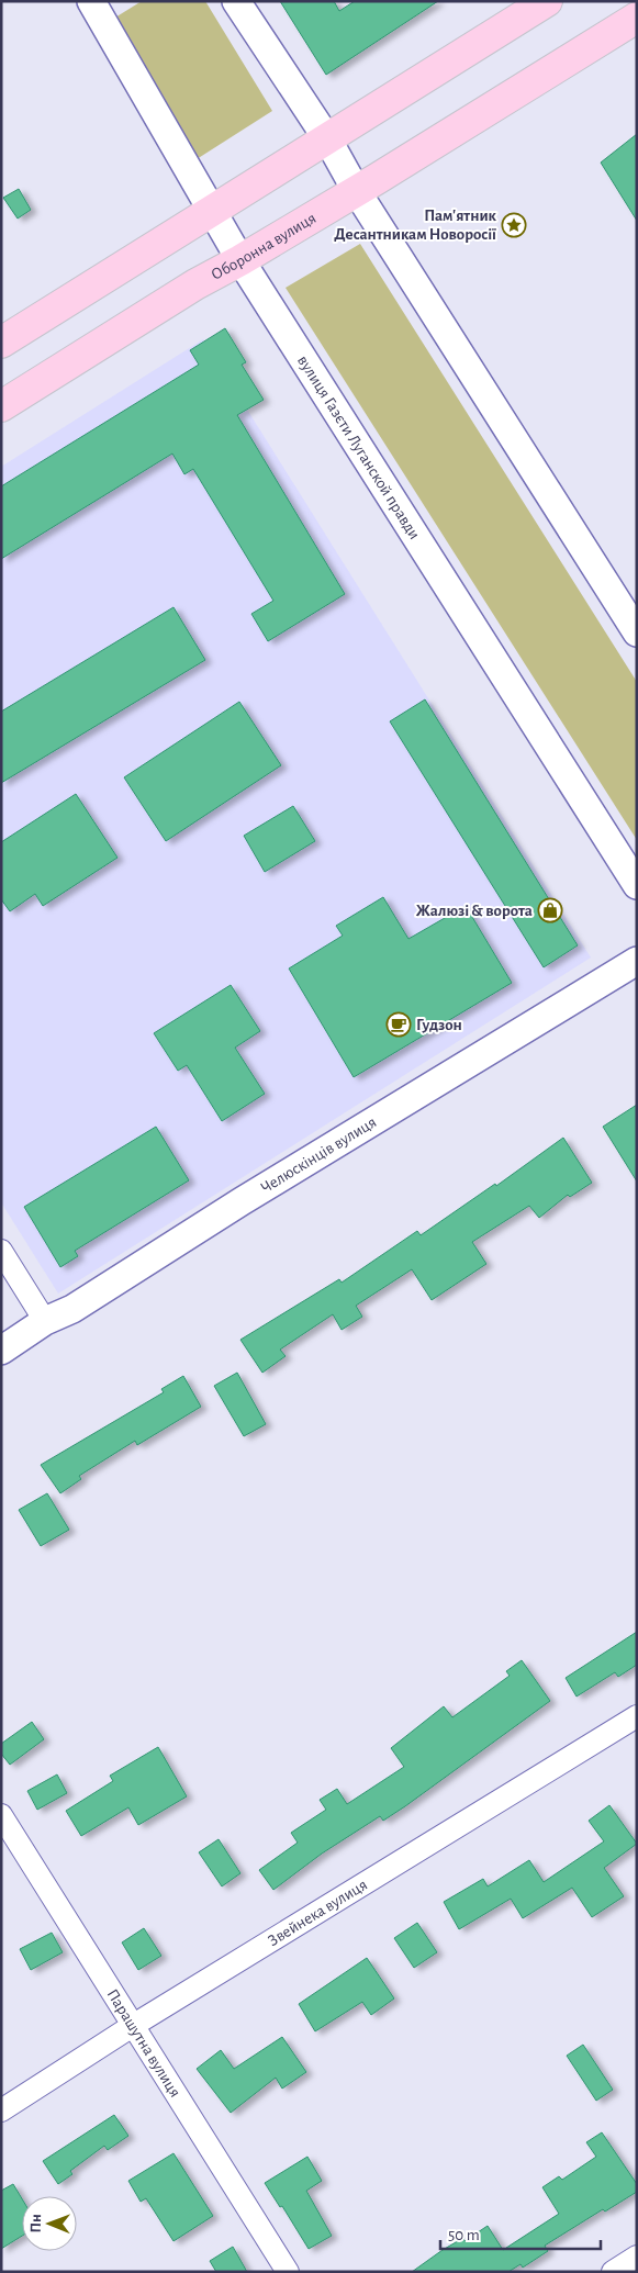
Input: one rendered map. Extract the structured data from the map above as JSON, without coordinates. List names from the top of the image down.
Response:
{
  "streets": {
    "main road": ["Оборонна вулиця"],
    "street": [
      "вулиця Газєти Луганской правди",
      "Челюскінців вулиця",
      "Звейнека вулиця",
      "Парашутна вулиця"
    ]
  },
  "crossings": [
    ["Оборонна вулиця", "вулиця Газєти Луганской правди"],
    ["Звейнека вулиця", "Парашутна вулиця"]
  ],
  "places": {
    "place": ["Пам'ятник Десантникам Новоросії"],
    "shop": ["Жалюзі & ворота"],
    "cafe": ["Гудзон"]
  },
  "scale_bar": "50 m",
  "north": "left"
}
